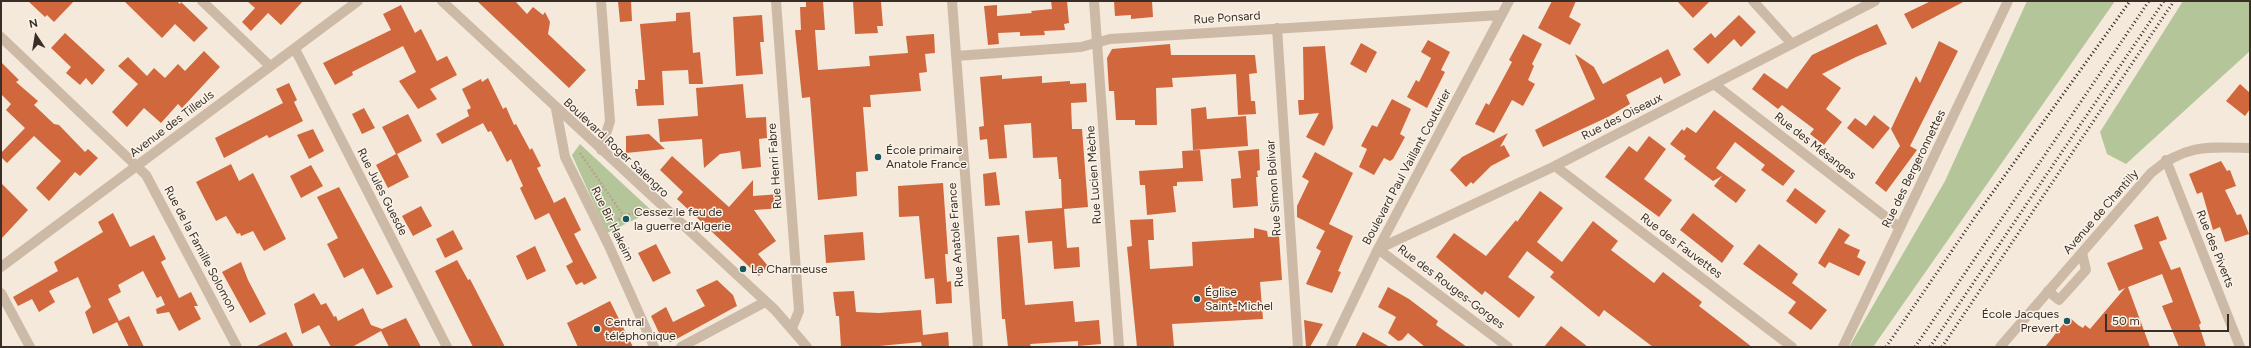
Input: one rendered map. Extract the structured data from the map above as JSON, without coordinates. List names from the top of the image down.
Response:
{
  "streets": {
    "street": [
      "Rue Ponsard",
      "Rue des Oiseaux",
      "Avenue des Tilleuls",
      "Rue des Mésanges",
      "Boulevard Roger Salengro",
      "Rue Henri Fabre",
      "Boulevard Paul Vaillant Couturier",
      "Rue des Bergeronnettes",
      "Rue Lucien Mèche",
      "Rue Simon Bolivar",
      "Rue Jules Guesde",
      "Avenue de Chantilly",
      "Rue Bir Hakeim",
      "Rue Anatole France",
      "Rue des Fauvettes",
      "Rue de la Famille Solomon",
      "Rue des Piverts",
      "Rue des Rouges-Gorges"
    ]
  },
  "crossings": [
    ["Rue Ponsard", "Boulevard Paul Vaillant Couturier"],
    ["Rue Ponsard", "Rue Lucien Mèche"],
    ["Rue Ponsard", "Rue Simon Bolivar"],
    ["Rue Ponsard", "Rue Anatole France"],
    ["Rue des Oiseaux", "Rue des Mésanges"],
    ["Rue des Oiseaux", "Boulevard Paul Vaillant Couturier"],
    ["Rue des Oiseaux", "Rue des Fauvettes"],
    ["Rue des Oiseaux", "Rue des Rouges-Gorges"],
    ["Avenue des Tilleuls", "Rue Jules Guesde"],
    ["Avenue des Tilleuls", "Rue de la Famille Solomon"],
    ["Rue des Mésanges", "Rue des Bergeronnettes"],
    ["Boulevard Roger Salengro", "Rue Henri Fabre"],
    ["Boulevard Roger Salengro", "Rue Bir Hakeim"],
    ["Boulevard Paul Vaillant Couturier", "Rue des Rouges-Gorges"],
    ["Avenue de Chantilly", "Rue des Piverts"]
  ],
  "places": [
    "École primaire Anatole France",
    "Cessez le feu de la guerre d'Algerie",
    "La Charmeuse",
    "Église Saint-Michel",
    "École Jacques Prevert",
    "Central téléphonique"
  ],
  "scale_bar": "50 m",
  "north": "top"
}
